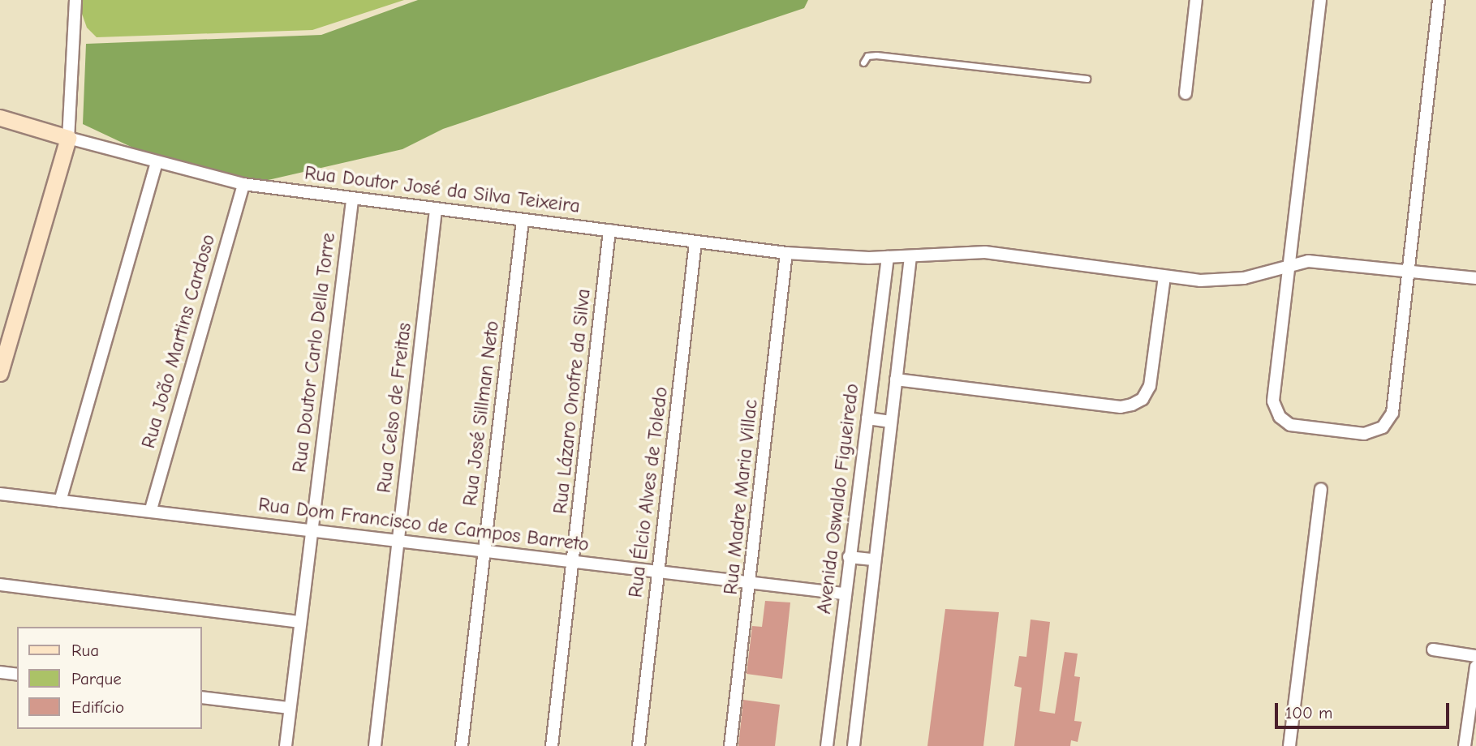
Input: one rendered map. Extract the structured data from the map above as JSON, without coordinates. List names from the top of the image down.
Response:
{
  "streets": {
    "street": [
      "Rua Doutor José da Silva Teixeira",
      "Rua João Martins Cardoso",
      "Rua Doutor Carlo Della Torre",
      "Rua Lázaro Onofre da Silva",
      "Rua Celso de Freitas",
      "Rua José Sillman Neto",
      "Rua Élcio Alves de Toledo",
      "Rua Madre Maria Villac",
      "Avenida Oswaldo Figueiredo",
      "Rua Dom Francisco de Campos Barreto"
    ]
  },
  "crossings": [
    ["Rua Doutor José da Silva Teixeira", "Rua João Martins Cardoso"],
    ["Rua Doutor José da Silva Teixeira", "Rua Doutor Carlo Della Torre"],
    ["Rua Doutor José da Silva Teixeira", "Rua Lázaro Onofre da Silva"],
    ["Rua Doutor José da Silva Teixeira", "Rua Celso de Freitas"],
    ["Rua Doutor José da Silva Teixeira", "Rua José Sillman Neto"],
    ["Rua Doutor José da Silva Teixeira", "Rua Élcio Alves de Toledo"],
    ["Rua Doutor José da Silva Teixeira", "Rua Madre Maria Villac"],
    ["Rua Doutor José da Silva Teixeira", "Avenida Oswaldo Figueiredo"],
    ["Rua João Martins Cardoso", "Rua Dom Francisco de Campos Barreto"],
    ["Rua Doutor Carlo Della Torre", "Rua Dom Francisco de Campos Barreto"],
    ["Rua Lázaro Onofre da Silva", "Rua Dom Francisco de Campos Barreto"],
    ["Rua Celso de Freitas", "Rua Dom Francisco de Campos Barreto"],
    ["Rua José Sillman Neto", "Rua Dom Francisco de Campos Barreto"],
    ["Rua Élcio Alves de Toledo", "Rua Dom Francisco de Campos Barreto"],
    ["Rua Madre Maria Villac", "Rua Dom Francisco de Campos Barreto"],
    ["Avenida Oswaldo Figueiredo", "Rua Dom Francisco de Campos Barreto"]
  ],
  "legend": ["Rua", "Parque", "Edifício"],
  "scale_bar": "100 m"
}
